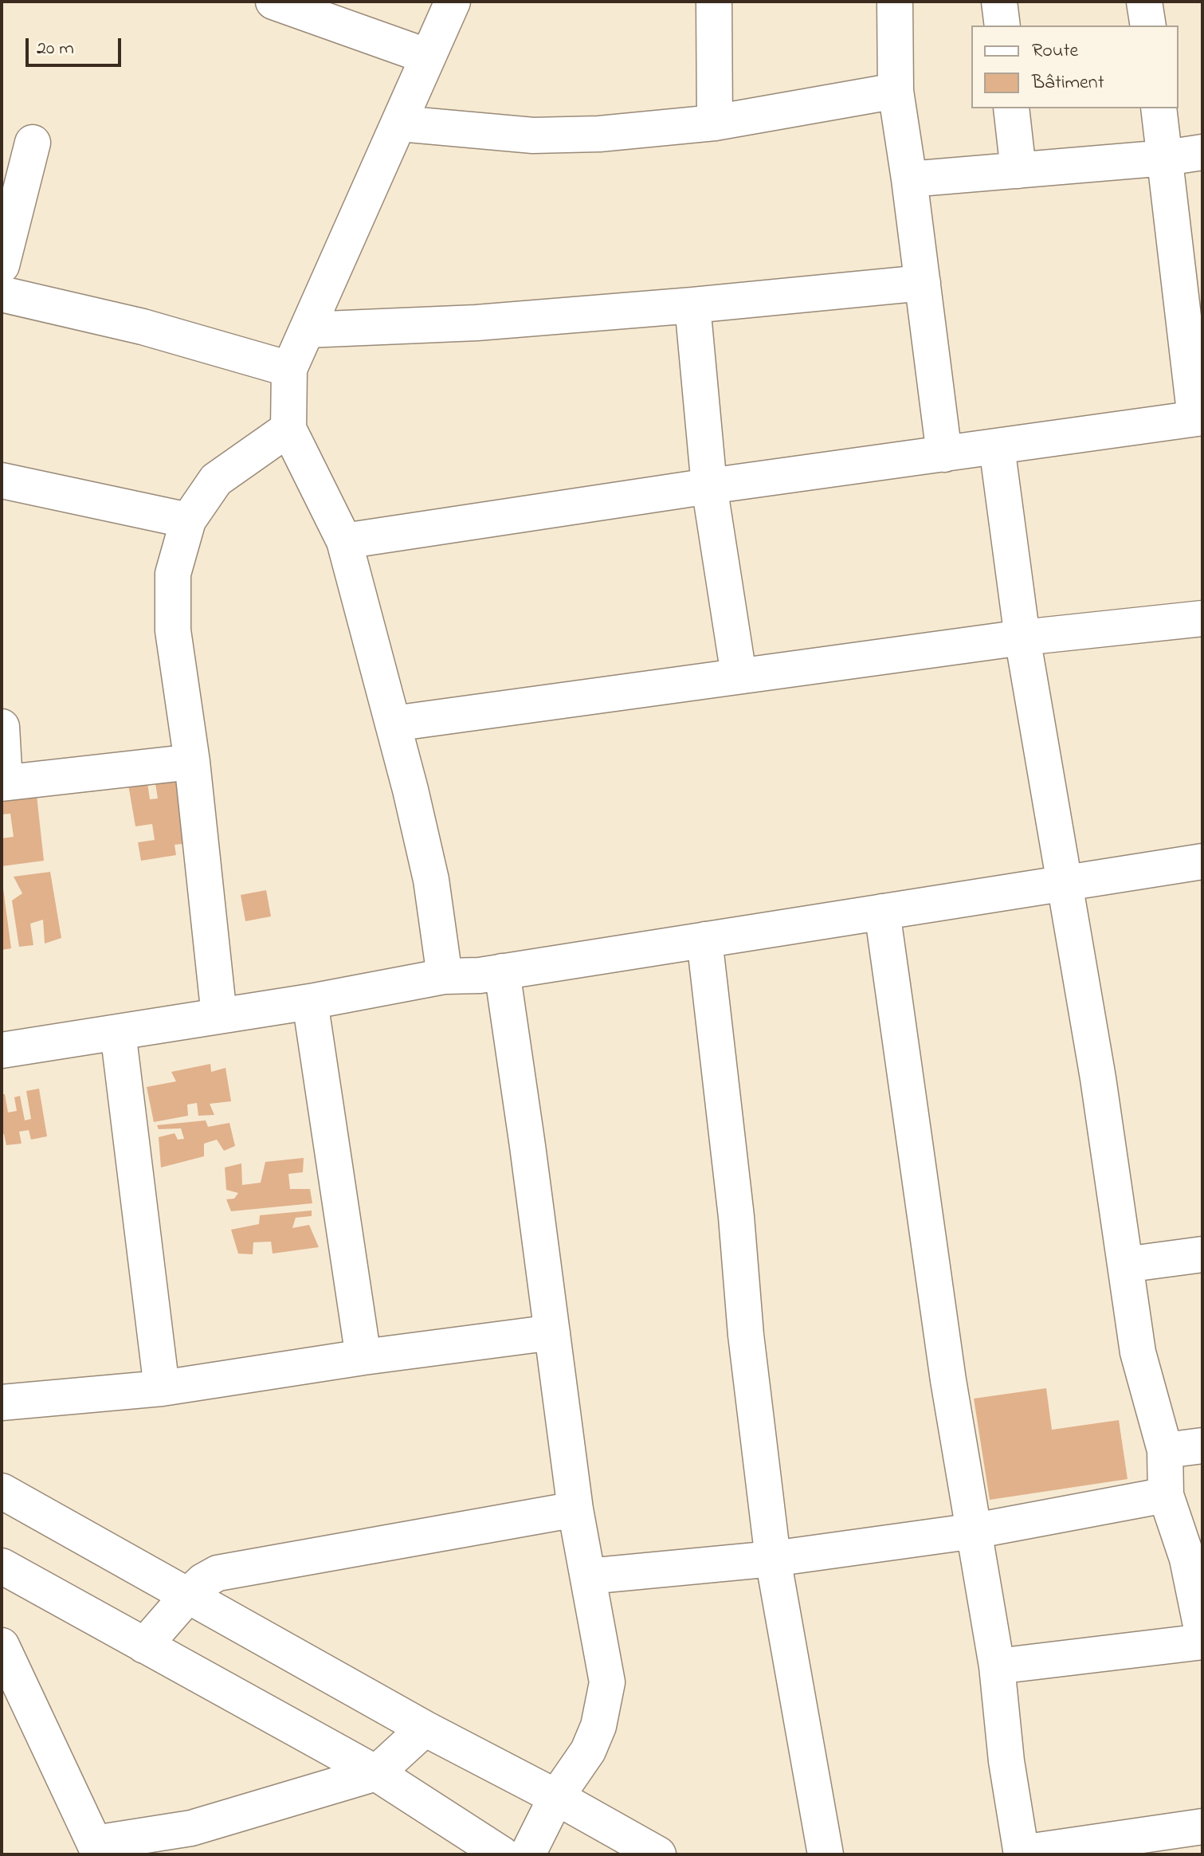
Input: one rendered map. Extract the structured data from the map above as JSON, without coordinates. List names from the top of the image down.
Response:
{
  "legend": ["Route", "Bâtiment"],
  "scale_bar": "20 m"
}
